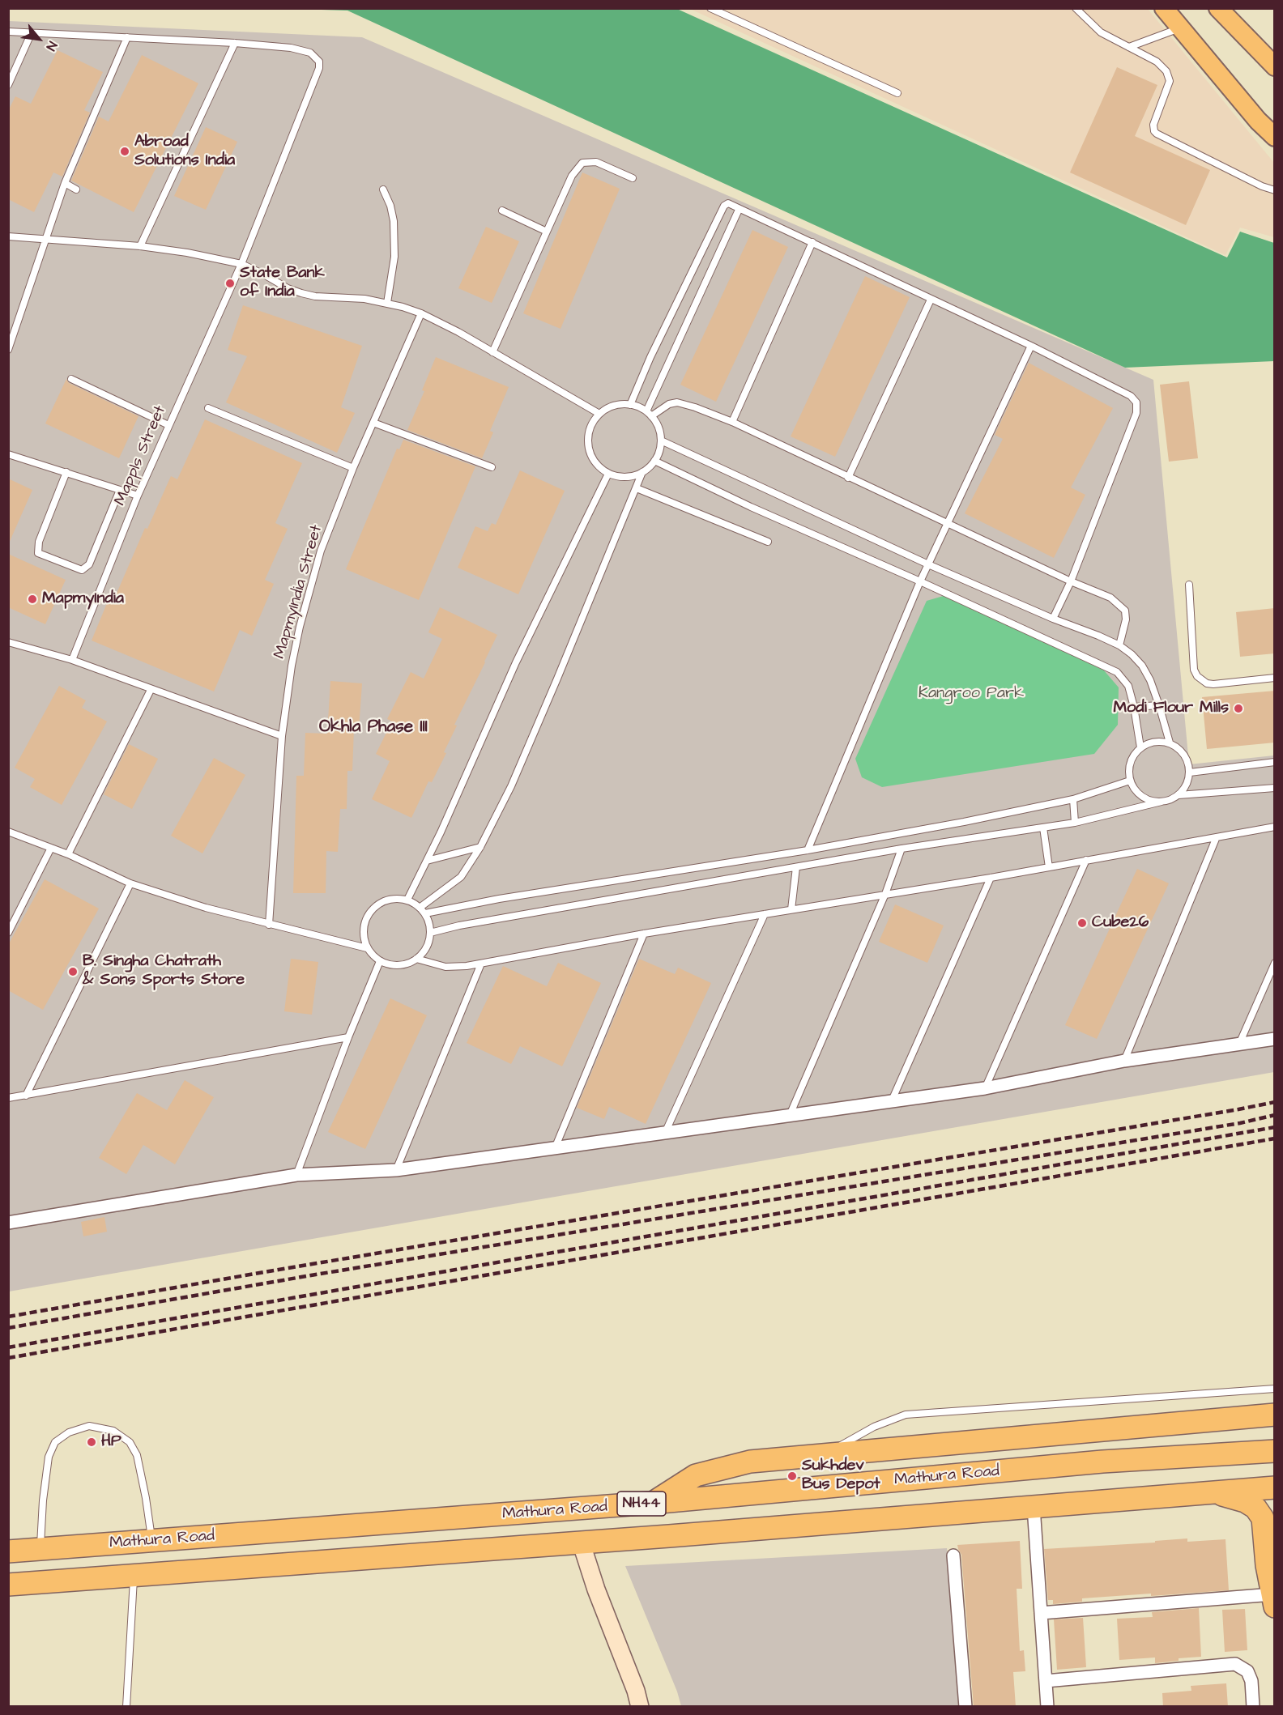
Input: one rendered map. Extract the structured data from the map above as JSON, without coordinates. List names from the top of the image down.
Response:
{
  "streets": {
    "highway": ["Mathura Road", "NH44"],
    "lane": ["Mappls Street", "MapmyIndia Street"]
  },
  "districts": ["Okhla Phase III"],
  "parks": ["Kangroo Park"],
  "places": [
    "Abroad Solutions India",
    "State Bank of India",
    "MapmyIndia",
    "Modi Flour Mills",
    "Cube26",
    "B. Singha Chatrath & Sons Sports Store",
    "HP",
    "Sukhdev Bus Depot"
  ],
  "north": "bottom right"
}
